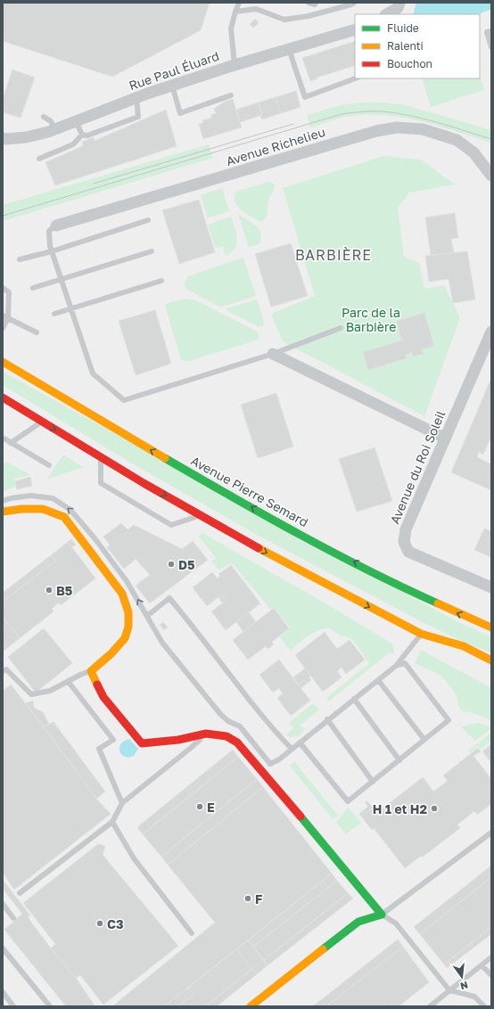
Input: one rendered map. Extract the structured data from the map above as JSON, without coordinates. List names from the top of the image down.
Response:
{
  "streets": {
    "main road": ["Avenue Pierre Semard"],
    "street": ["Rue Paul Éluard", "Avenue Richelieu", "Avenue du Roi Soleil"]
  },
  "districts": ["BARBIÈRE"],
  "parks": ["Parc de la Barbière"],
  "places": [
    "D5",
    "B5",
    "E",
    "H 1 et H2",
    "F",
    "C3"
  ],
  "legend": ["Fluide", "Ralenti", "Bouchon"],
  "north": "bottom"
}
